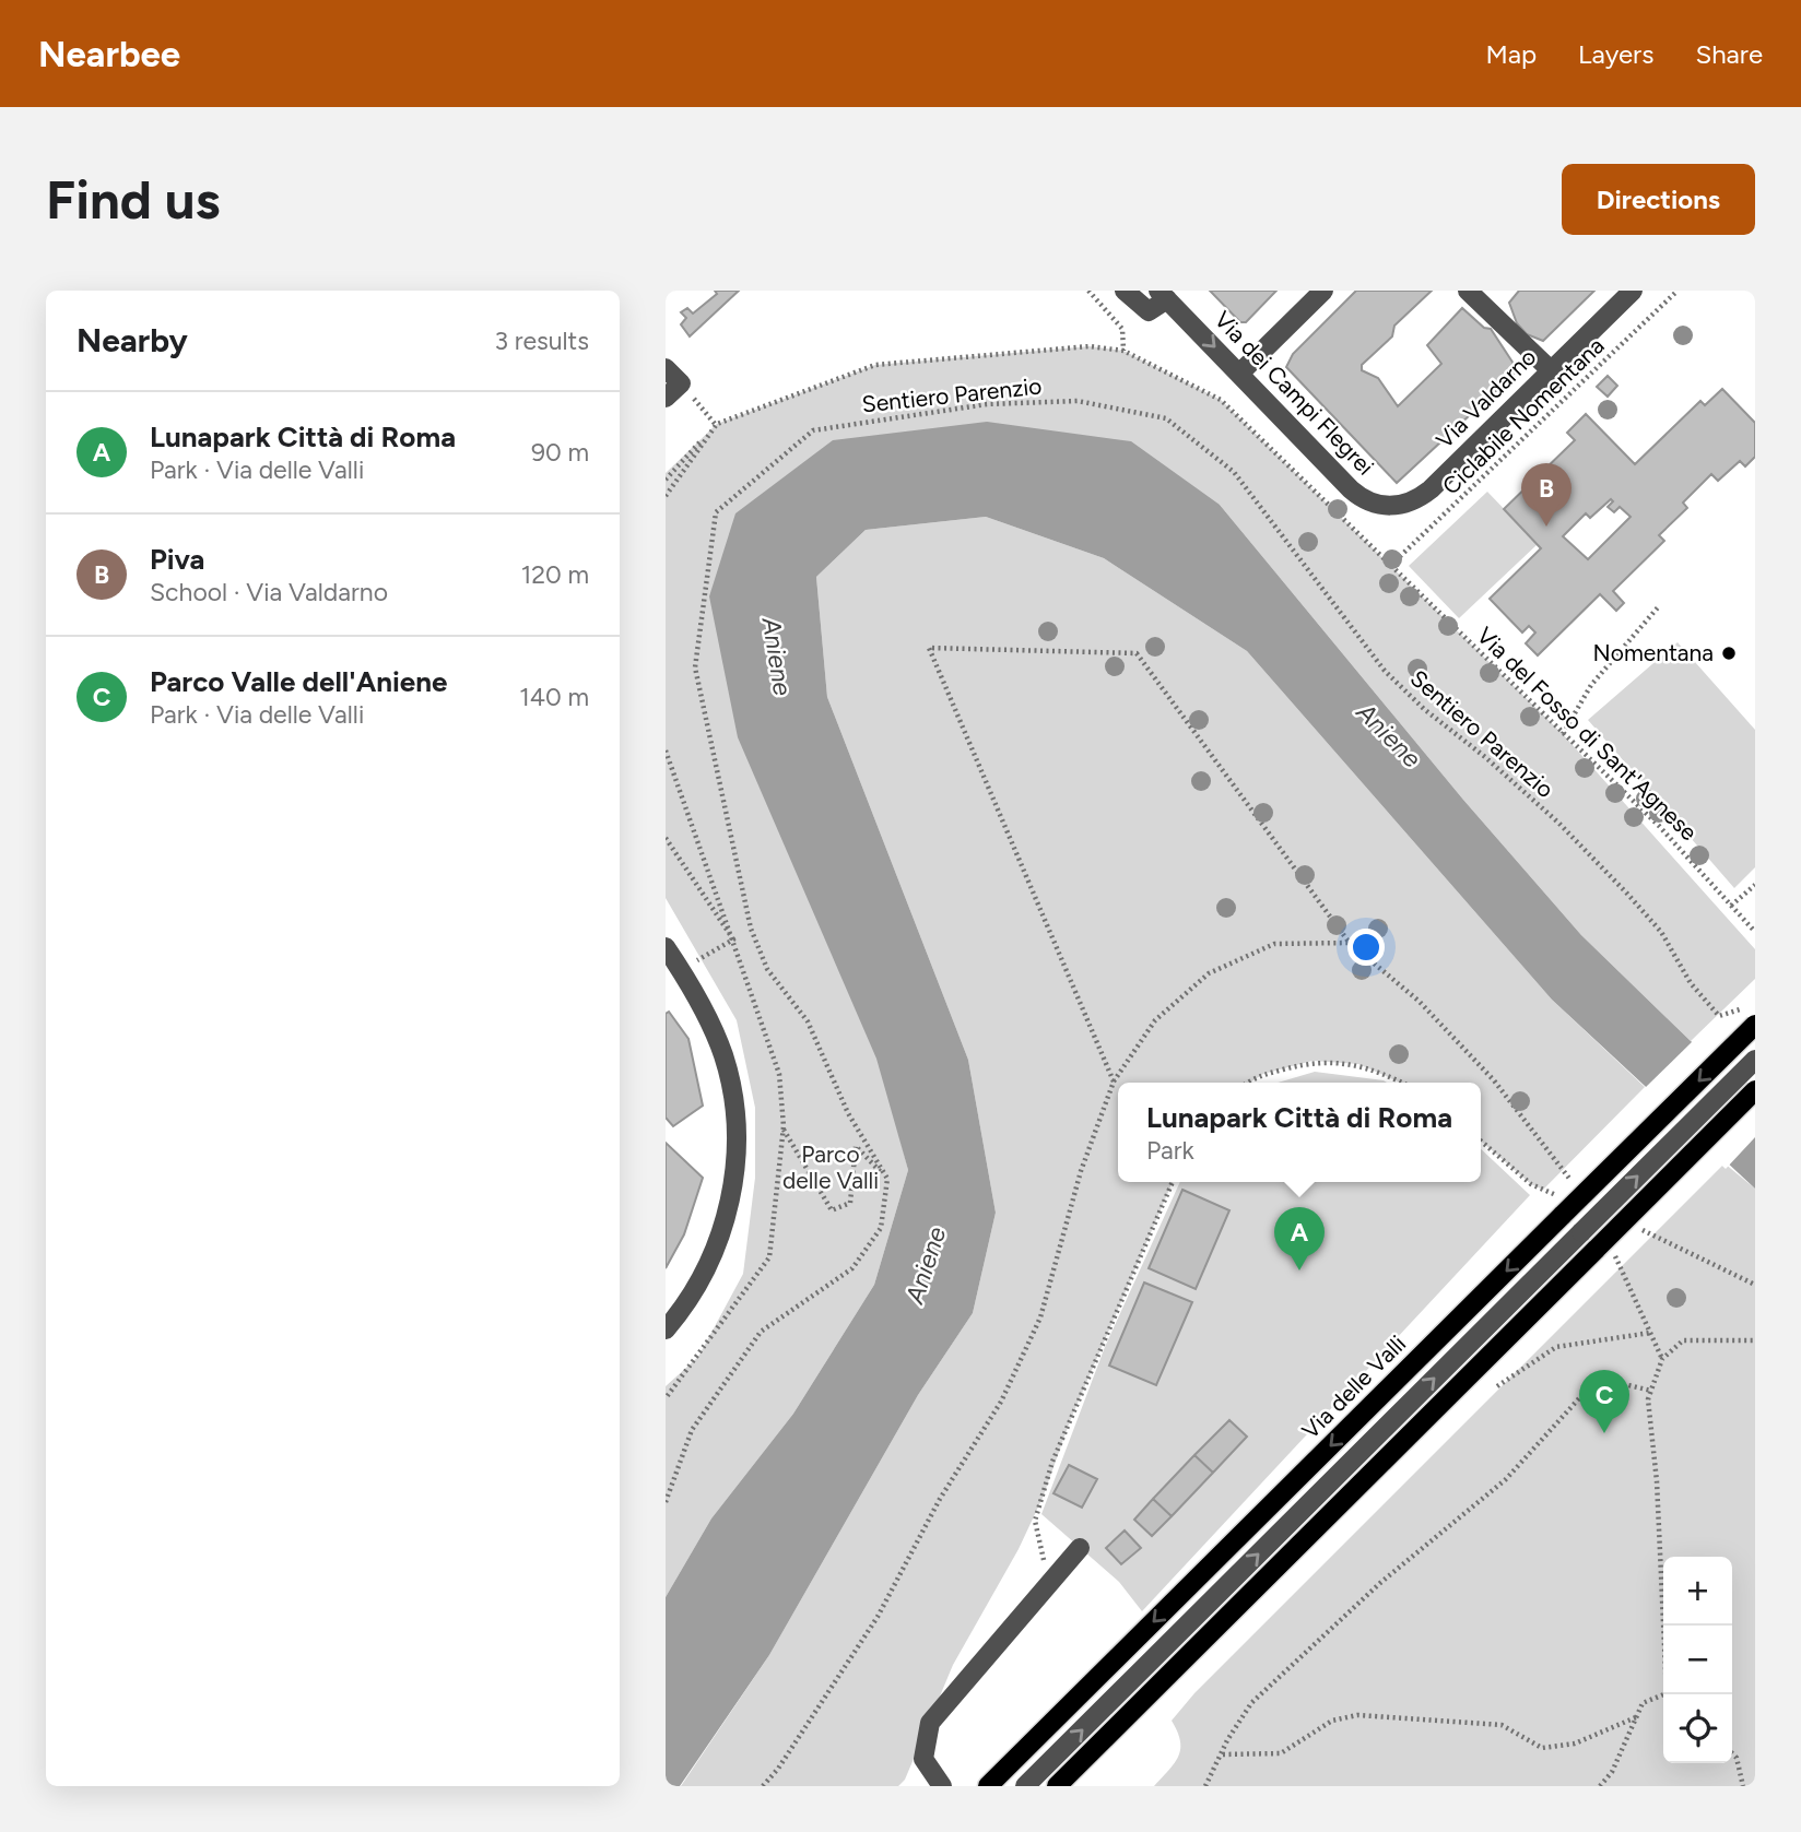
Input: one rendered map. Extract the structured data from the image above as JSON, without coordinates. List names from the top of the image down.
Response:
{
  "streets": {
    "main road": ["Via delle Valli"],
    "street": ["Via dei Campi Flegrei", "Via Valdarno"],
    "path": ["Sentiero Parenzio", "Ciclabile Nomentana", "Via del Fosso di Sant'Agnese"]
  },
  "crossings": [
    ["Via dei Campi Flegrei", "Via Valdarno"],
    ["Ciclabile Nomentana", "Via del Fosso di Sant'Agnese"]
  ],
  "one_way": ["Via dei Campi Flegrei"],
  "water": ["Aniene"],
  "parks": ["Parco delle Valli"],
  "places": ["Nomentana"],
  "page": {
    "header": "Nearbee",
    "nav": ["Map", "Layers", "Share"],
    "buttons": "Directions",
    "title": "Find us",
    "heading": ["Nearby", "3 results"],
    "list": [
      {
        "mark": "A",
        "name": "Lunapark Città di Roma",
        "note": "Park · Via delle Valli",
        "value": "90 m"
      },
      {
        "mark": "B",
        "name": "Piva",
        "note": "School · Via Valdarno",
        "value": "120 m"
      },
      {
        "mark": "C",
        "name": "Parco Valle dell'Aniene",
        "note": "Park · Via delle Valli",
        "value": "140 m"
      }
    ],
    "pins": ["B", "A", "C"],
    "popup": ["Lunapark Città di Roma", "Park"],
    "map_buttons": ["+", "−"]
  }
}
